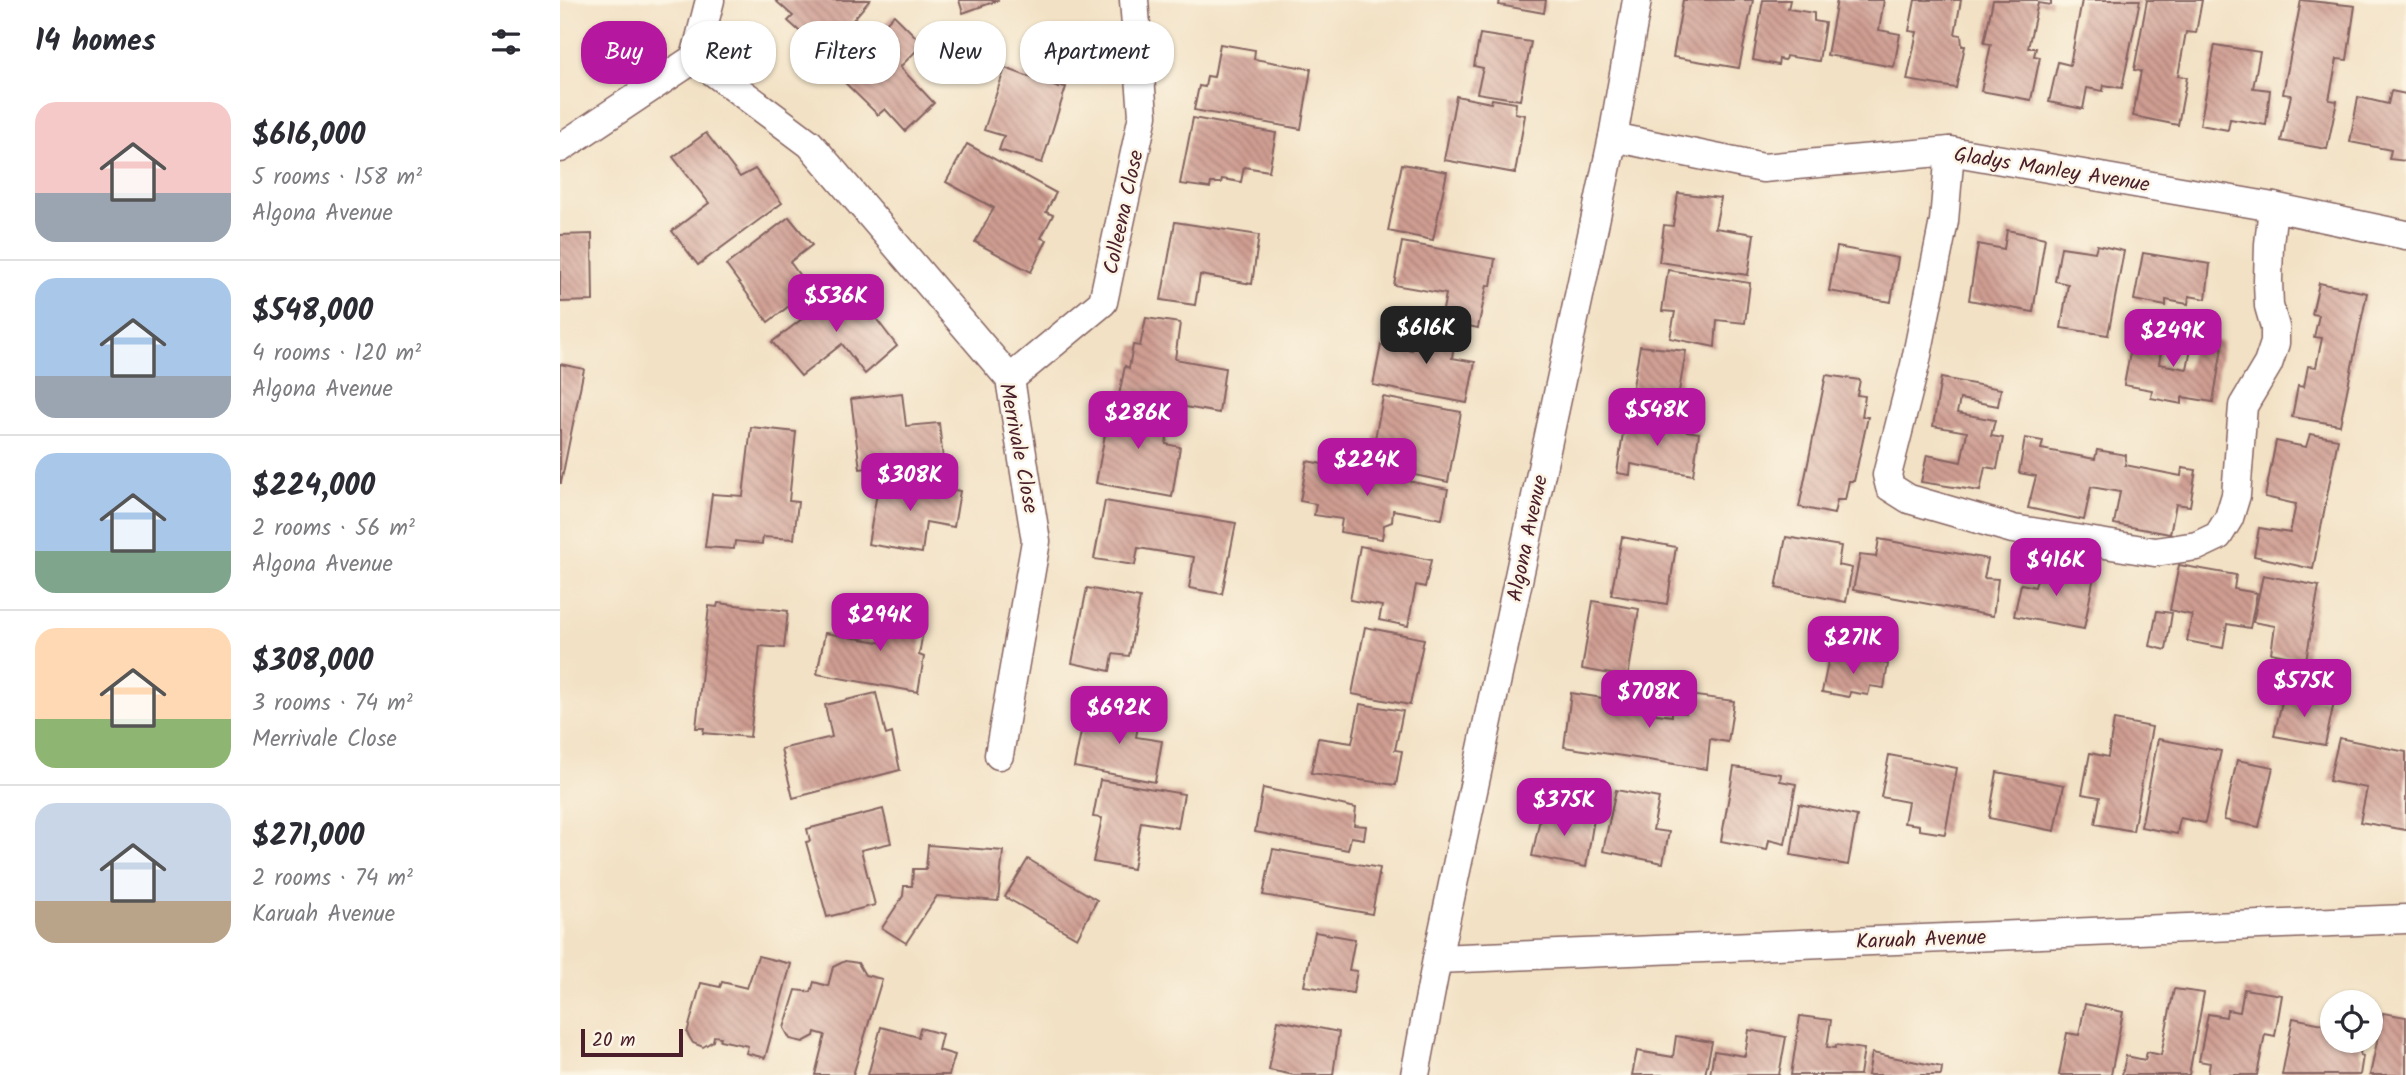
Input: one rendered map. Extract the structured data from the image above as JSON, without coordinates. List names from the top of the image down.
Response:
{
  "streets": {
    "street": [
      "Gladys Manley Avenue",
      "Colleena Close",
      "Merrivale Close",
      "Algona Avenue",
      "Karuah Avenue"
    ]
  },
  "crossings": [
    ["Gladys Manley Avenue", "Algona Avenue"],
    ["Colleena Close", "Merrivale Close"],
    ["Algona Avenue", "Karuah Avenue"]
  ],
  "scale_bar": "20 m",
  "page": {
    "heading": "14 homes",
    "chip": [
      "Buy",
      "Rent",
      "Filters",
      "New",
      "Apartment"
    ],
    "list": [
      {
        "name": "$616,000",
        "note": "5 rooms · 158 m² · Algona Avenue"
      },
      {
        "name": "$548,000",
        "note": "4 rooms · 120 m² · Algona Avenue"
      },
      {
        "name": "$224,000",
        "note": "2 rooms · 56 m² · Algona Avenue"
      },
      {
        "name": "$308,000",
        "note": "3 rooms · 74 m² · Merrivale Close"
      },
      {
        "name": "$271,000",
        "note": "2 rooms · 74 m² · Karuah Avenue"
      }
    ],
    "price": [
      "$536K",
      "$616K",
      "$249K",
      "$548K",
      "$286K",
      "$224K",
      "$308K",
      "$416K",
      "$294K",
      "$271K",
      "$575K",
      "$708K",
      "$692K",
      "$375K"
    ],
    "scale": "20 m"
  }
}
